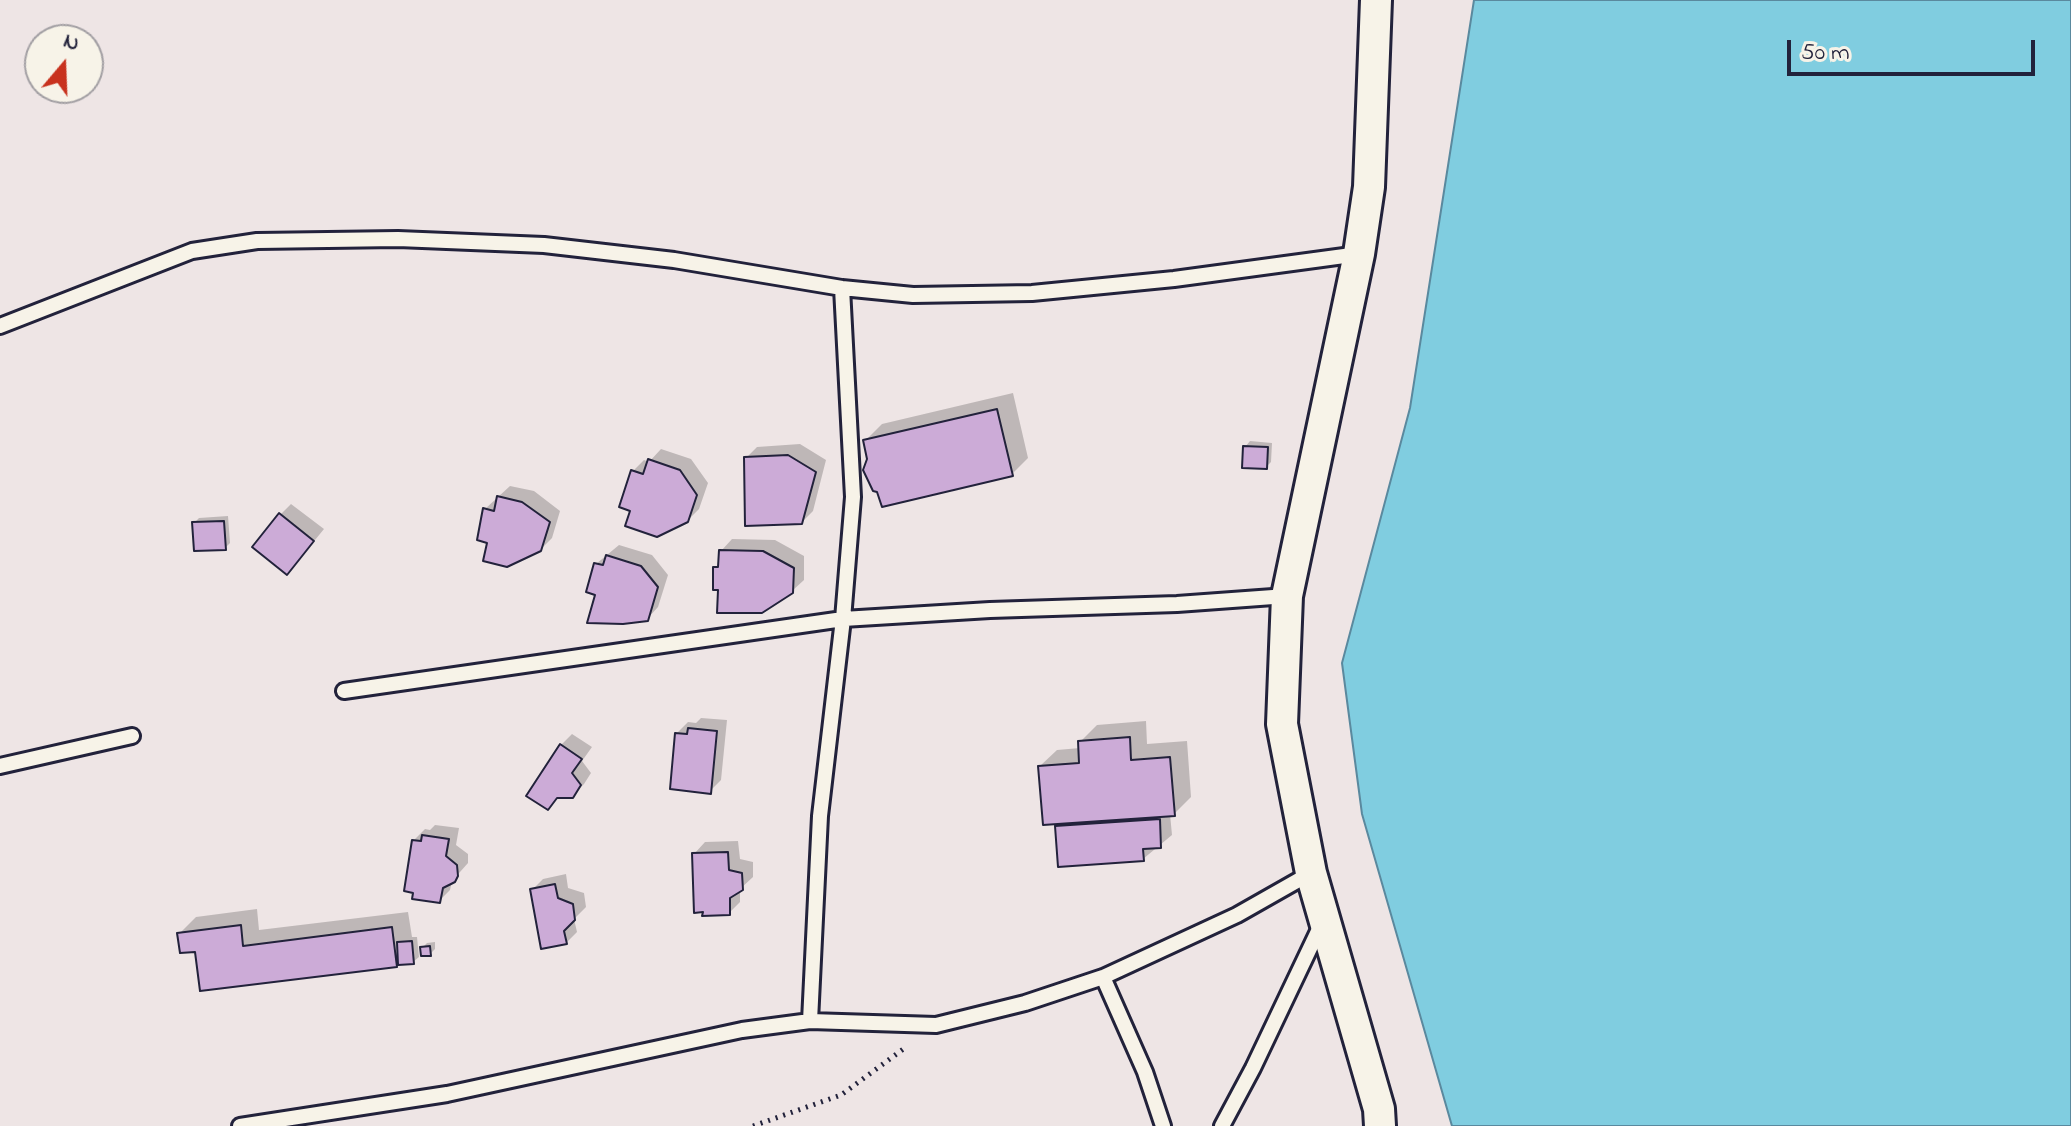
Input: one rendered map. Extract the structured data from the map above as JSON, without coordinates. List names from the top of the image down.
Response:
{
  "scale_bar": "50 m",
  "north": "top"
}
